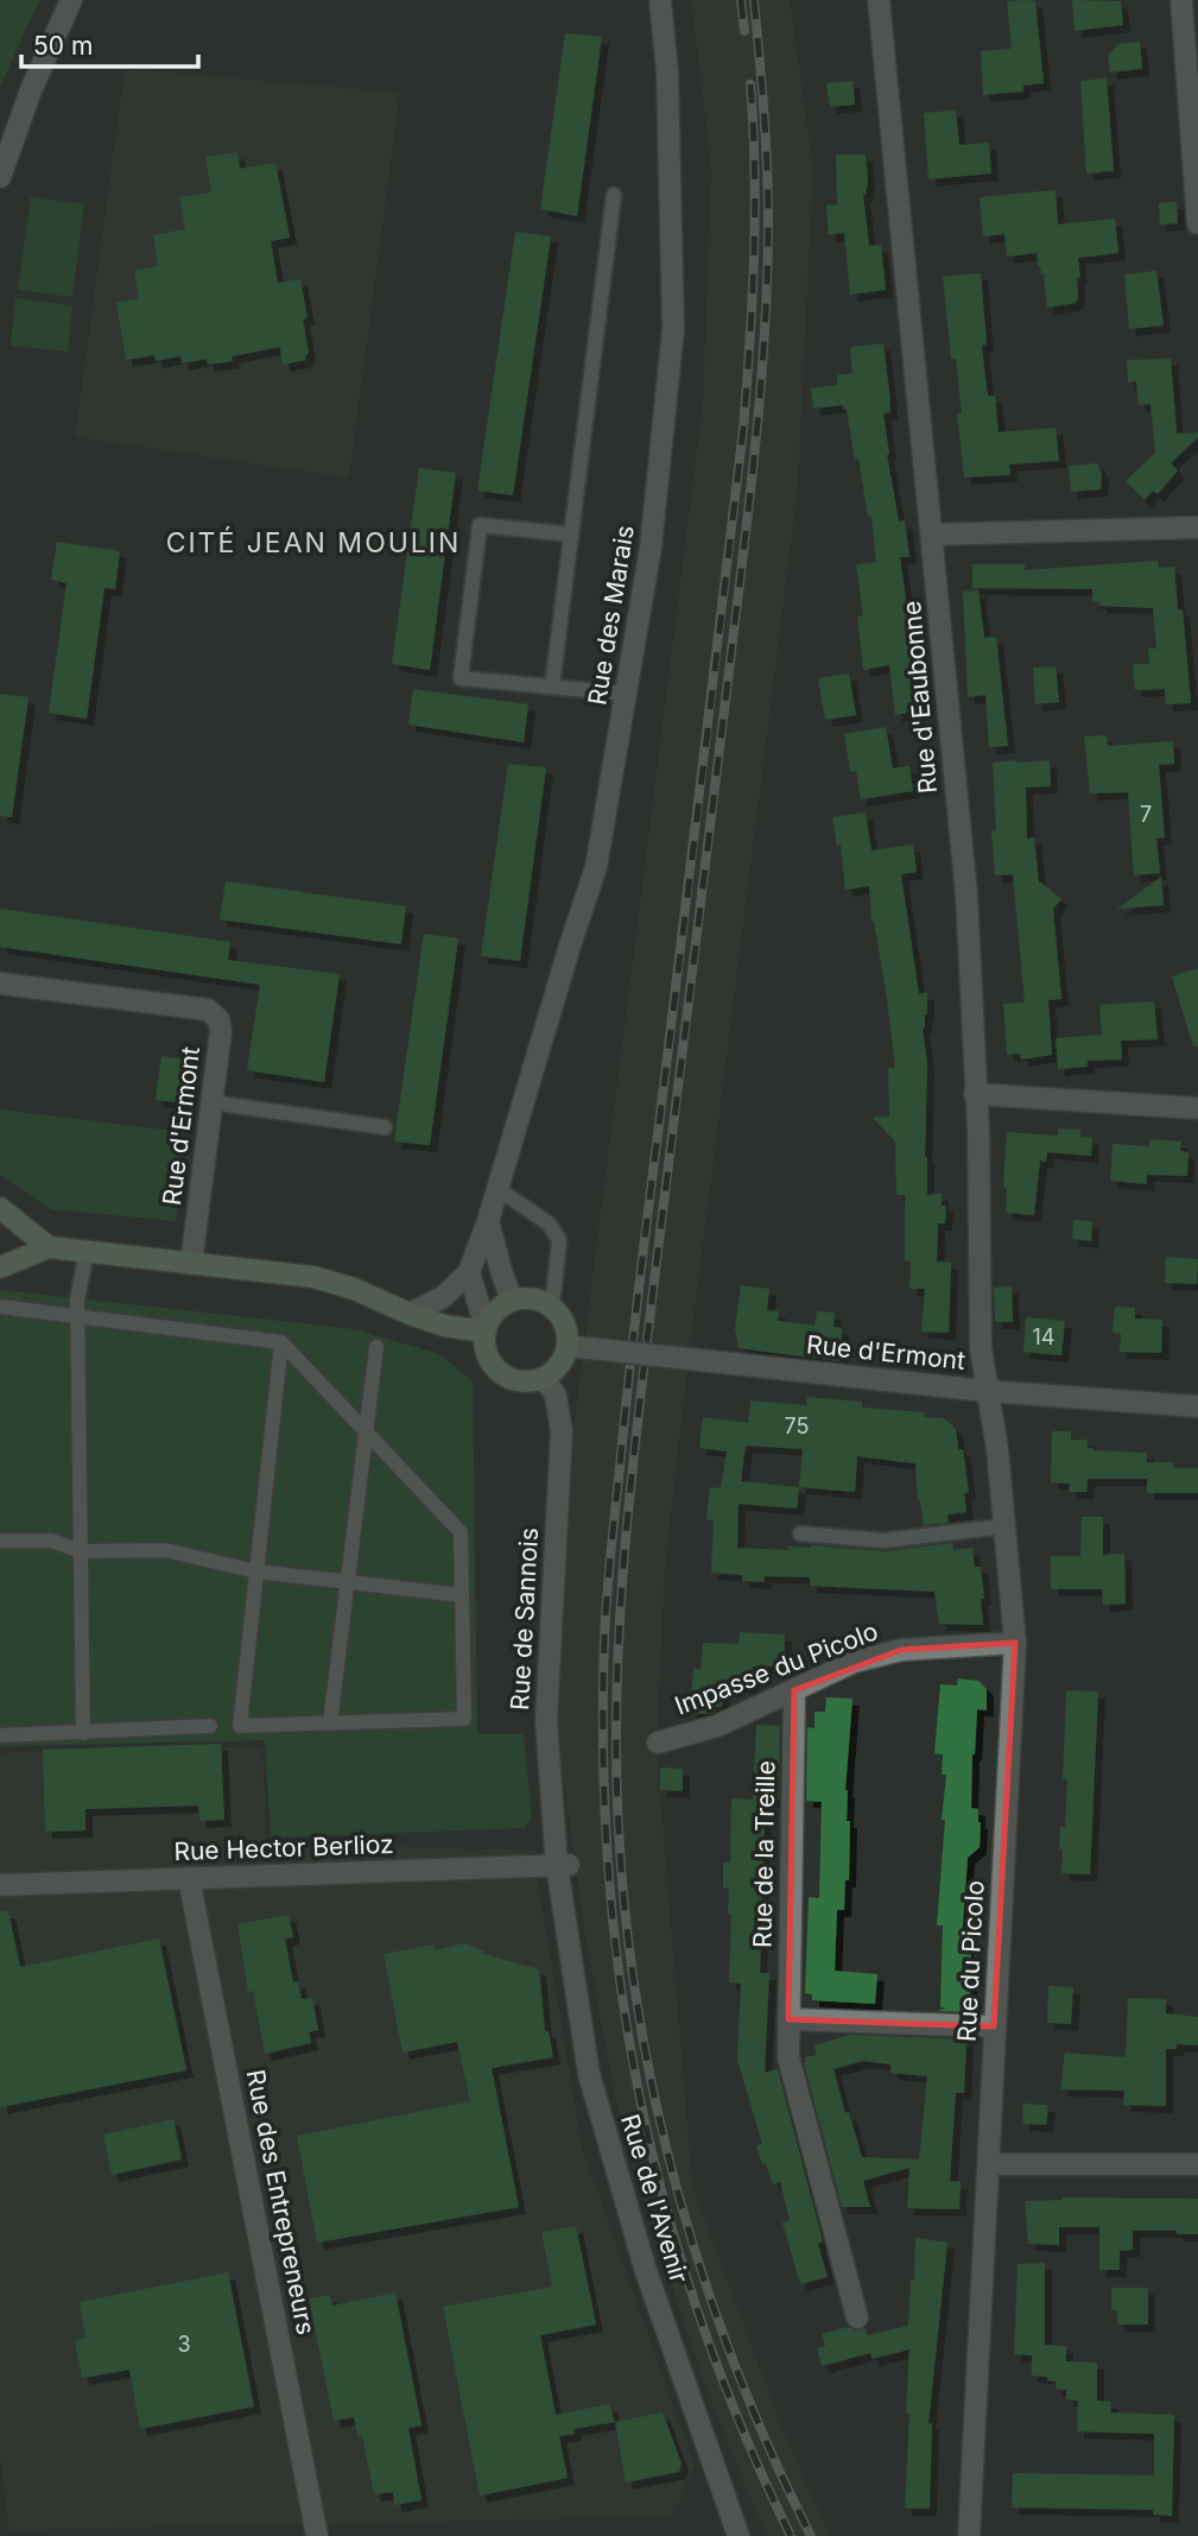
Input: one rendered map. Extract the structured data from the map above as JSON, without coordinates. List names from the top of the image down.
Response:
{
  "streets": {
    "street": [
      "Rue des Marais",
      "Rue d'Eaubonne",
      "Rue d'Ermont",
      "Rue de Sannois",
      "Impasse du Picolo",
      "Rue Hector Berlioz",
      "Rue de la Treille",
      "Rue du Picolo",
      "Rue de l'Avenir",
      "Rue des Entrepreneurs"
    ]
  },
  "crossings": [
    ["Rue des Marais", "Rue d'Ermont"],
    ["Rue des Marais", "Rue de Sannois"],
    ["Rue d'Eaubonne", "Rue d'Ermont"],
    ["Rue d'Eaubonne", "Rue du Picolo"],
    ["Rue d'Ermont", "Rue de Sannois"],
    ["Rue d'Ermont", "Rue du Picolo"],
    ["Rue de Sannois", "Rue Hector Berlioz"],
    ["Rue de Sannois", "Rue de l'Avenir"],
    ["Impasse du Picolo", "Rue de la Treille"],
    ["Impasse du Picolo", "Rue du Picolo"],
    ["Rue Hector Berlioz", "Rue de l'Avenir"],
    ["Rue Hector Berlioz", "Rue des Entrepreneurs"]
  ],
  "districts": ["CITÉ JEAN MOULIN"],
  "house_numbers": [
    "7",
    "14",
    "75",
    "3"
  ],
  "scale_bar": "50 m"
}
